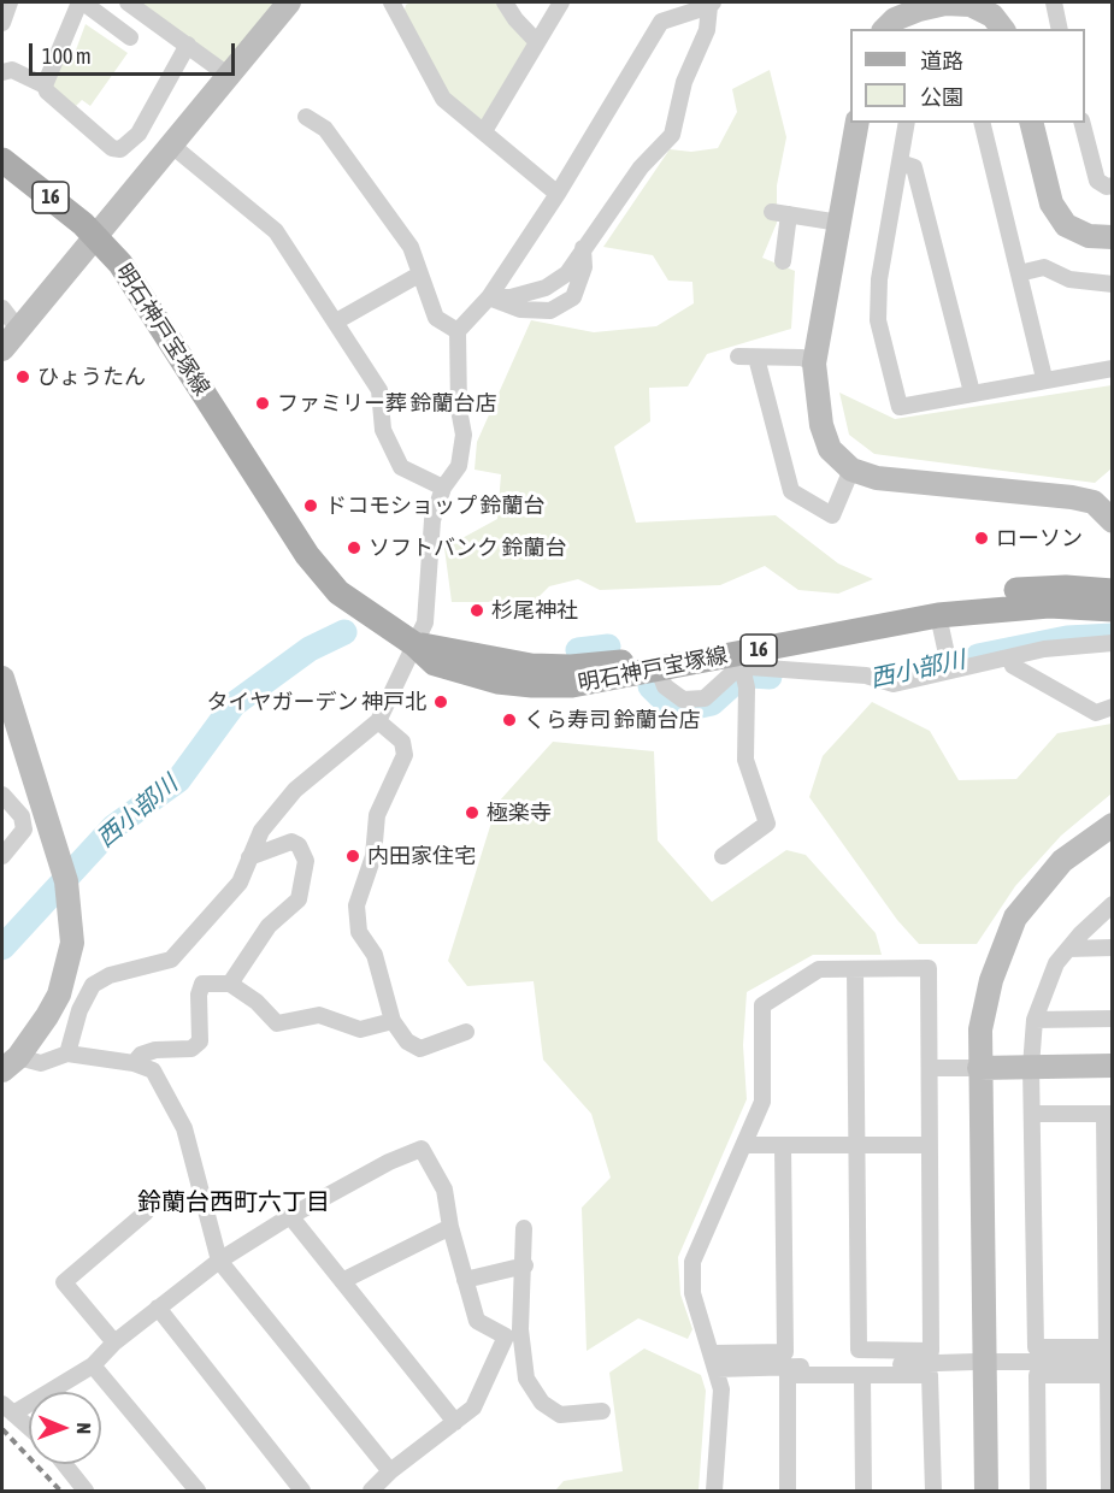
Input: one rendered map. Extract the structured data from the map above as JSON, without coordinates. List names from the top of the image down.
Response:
{
  "streets": {
    "main road": ["16", "明石神戸宝塚線"]
  },
  "districts": ["鈴蘭台西町六丁目"],
  "water": ["西小部川"],
  "places": [
    "ひょうたん",
    "ファミリー葬 鈴蘭台店",
    "ドコモショップ 鈴蘭台",
    "ローソン",
    "ソフトバンク 鈴蘭台",
    "杉尾神社",
    "タイヤガーデン 神戸北",
    "くら寿司 鈴蘭台店",
    "極楽寺",
    "内田家住宅"
  ],
  "legend": ["道路", "公園"],
  "scale_bar": "100 m",
  "north": "right"
}
